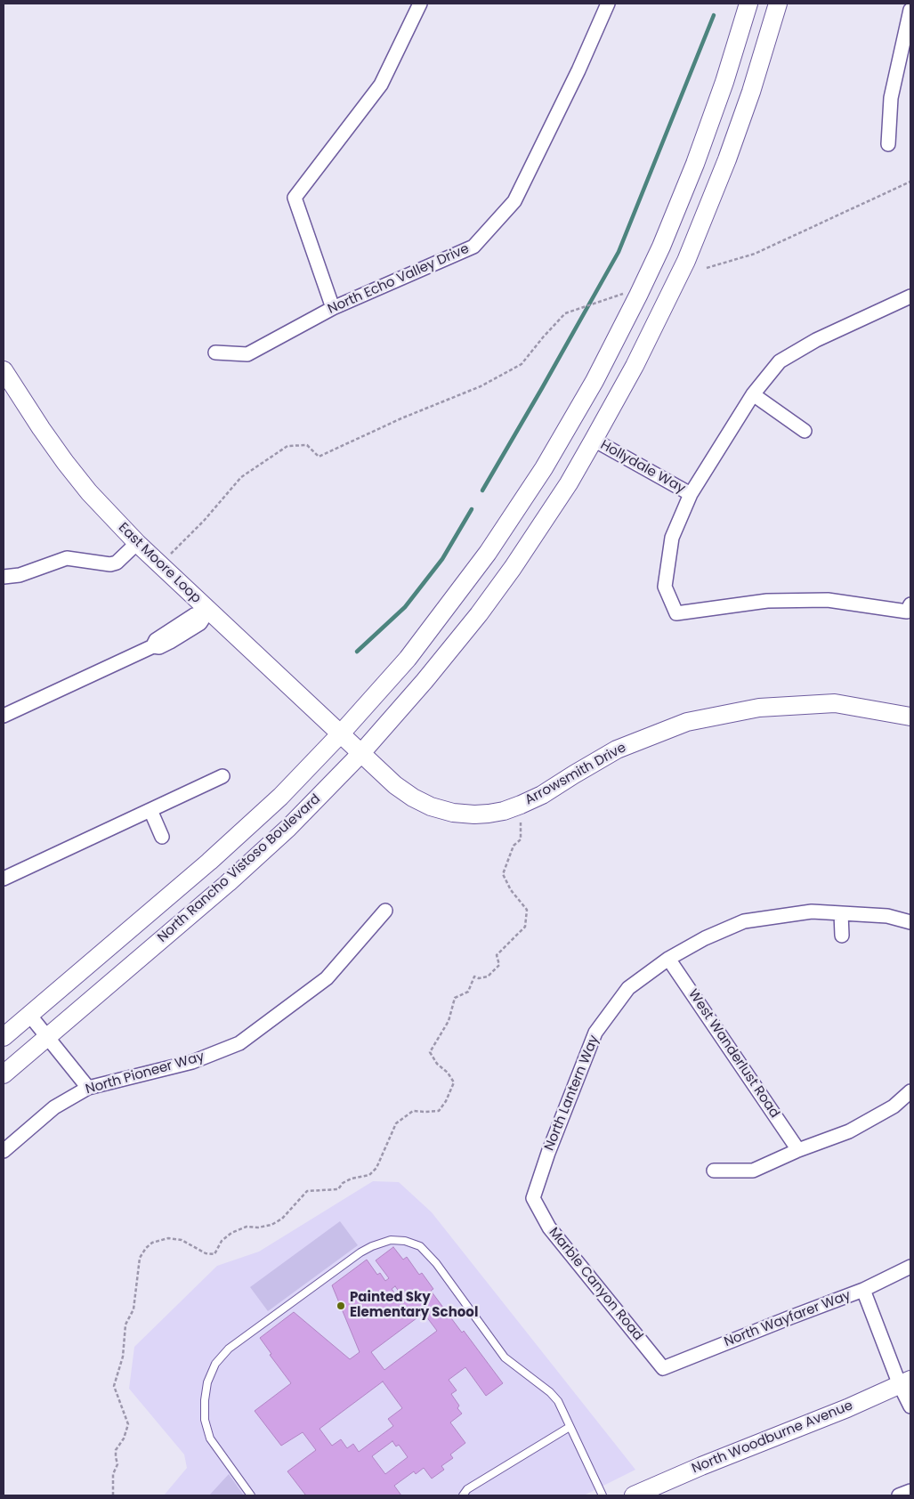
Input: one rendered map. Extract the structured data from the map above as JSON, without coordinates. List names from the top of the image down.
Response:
{
  "streets": {
    "main road": [
      "East Moore Loop",
      "Arrowsmith Drive",
      "North Rancho Vistoso Boulevard",
      "North Woodburne Avenue"
    ],
    "street": [
      "North Echo Valley Drive",
      "Hollydale Way",
      "West Wanderlust Road",
      "North Pioneer Way",
      "North Lantern Way",
      "Marble Canyon Road",
      "North Wayfarer Way"
    ]
  },
  "crossings": [
    ["Hollydale Way", "North Rancho Vistoso Boulevard"],
    ["East Moore Loop", "Arrowsmith Drive"],
    ["East Moore Loop", "North Rancho Vistoso Boulevard"],
    ["Arrowsmith Drive", "North Rancho Vistoso Boulevard"],
    ["West Wanderlust Road", "North Lantern Way"],
    ["North Lantern Way", "Marble Canyon Road"],
    ["Marble Canyon Road", "North Wayfarer Way"]
  ],
  "places": ["Painted Sky Elementary School"]
}
